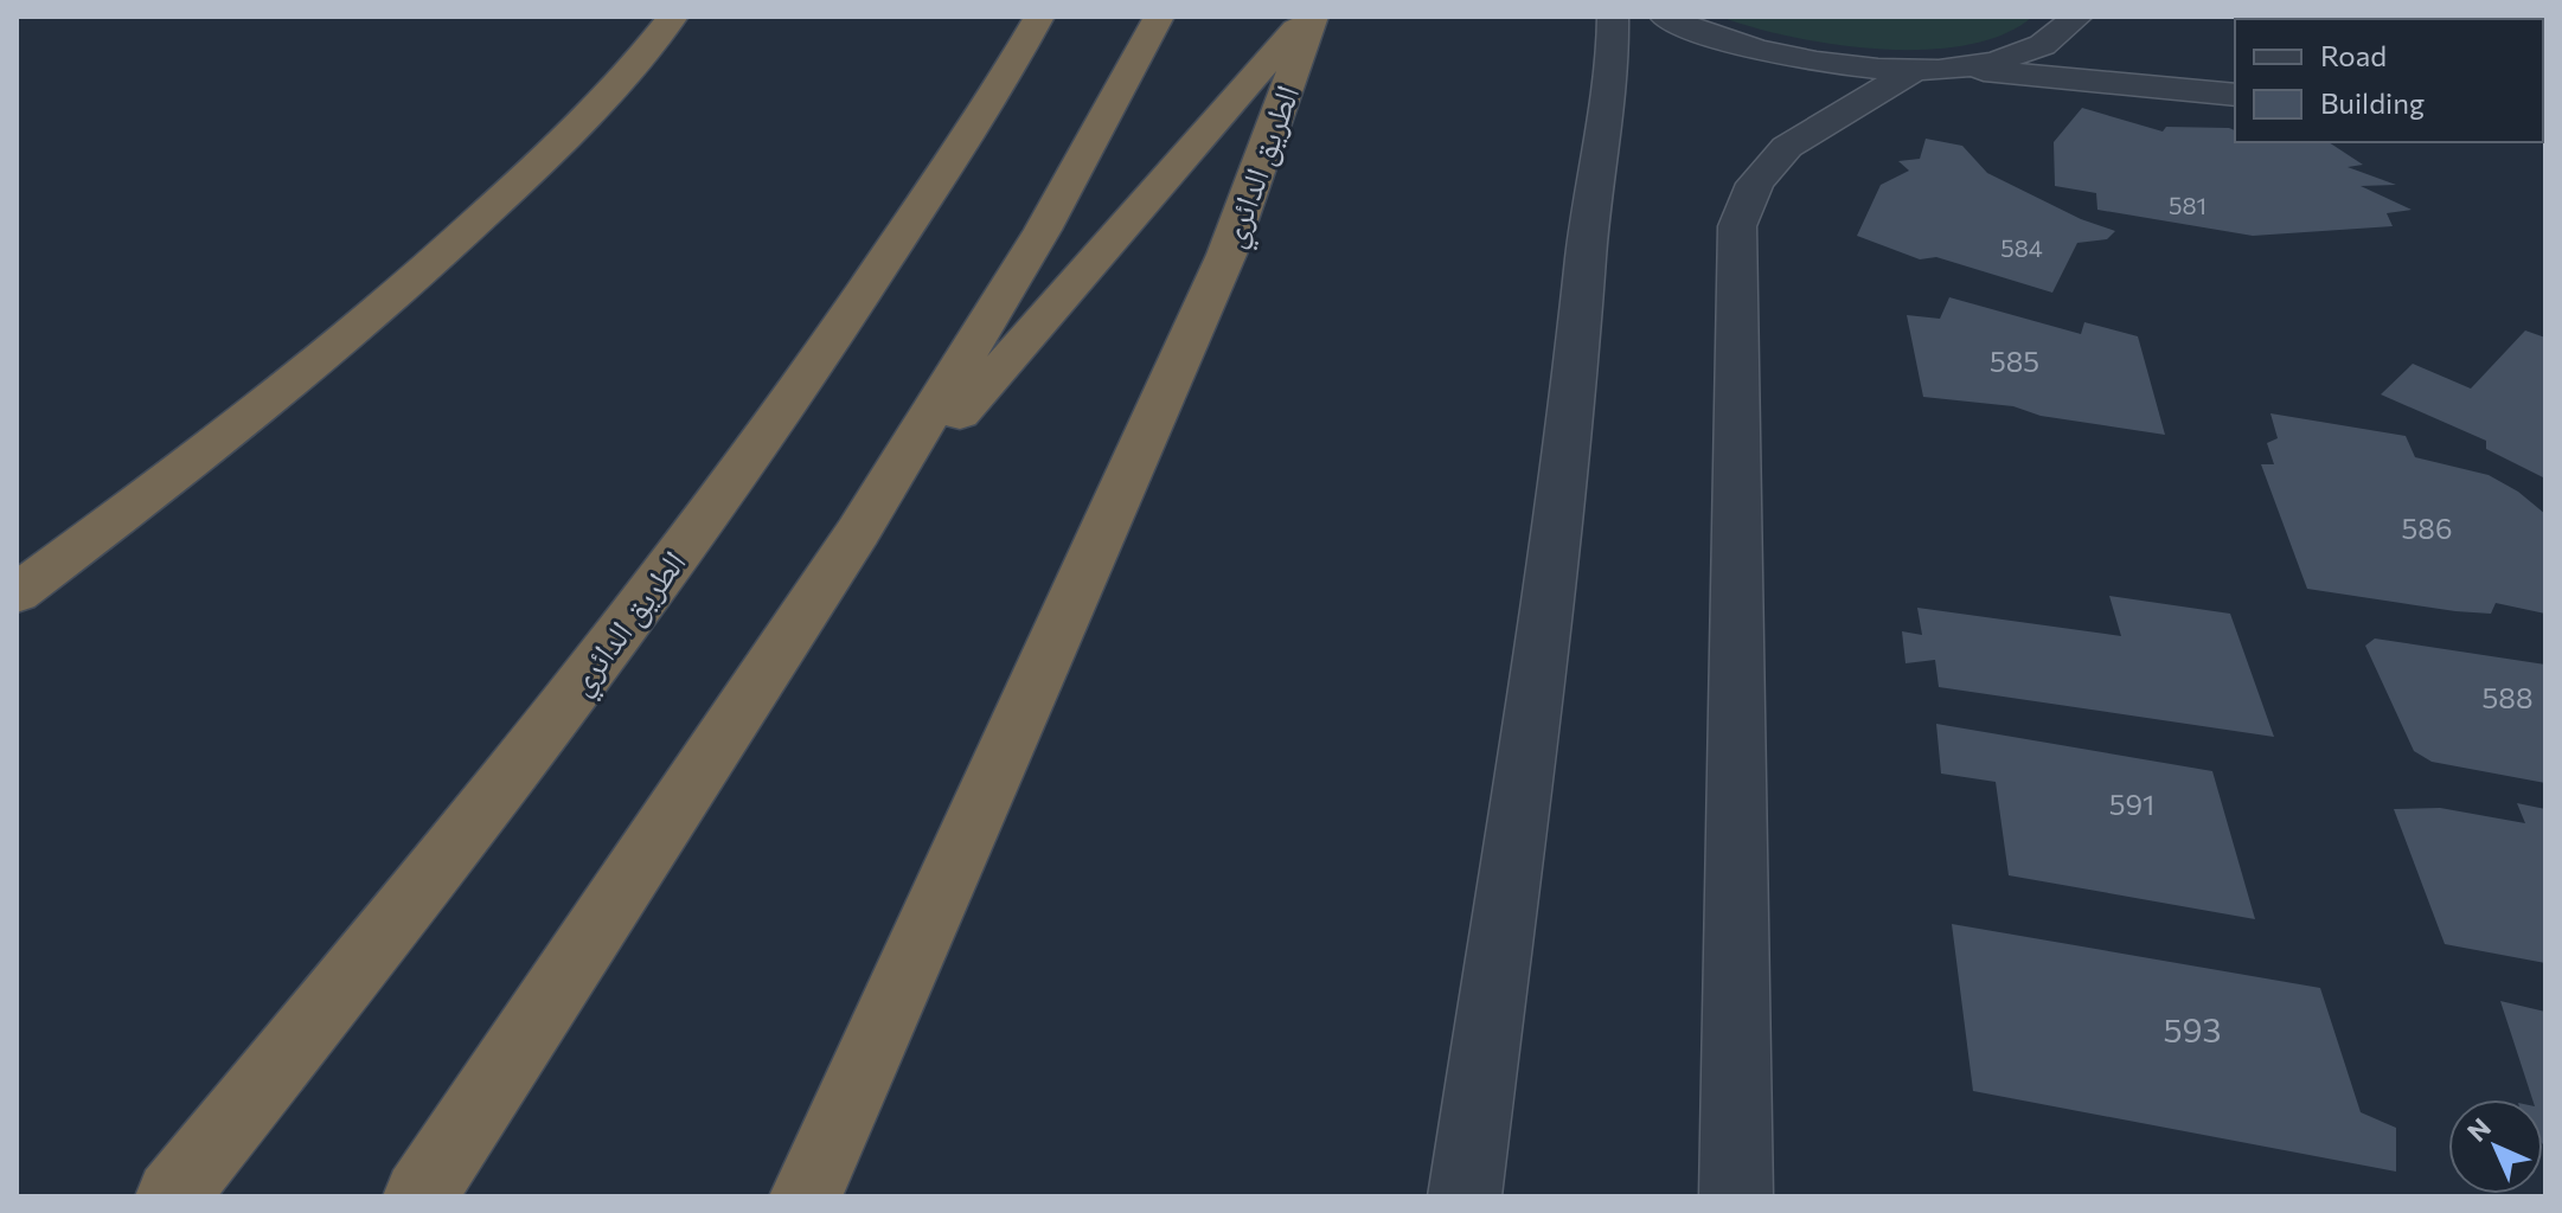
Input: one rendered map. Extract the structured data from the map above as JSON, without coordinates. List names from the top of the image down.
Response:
{
  "streets": {
    "highway": ["الطريق الدائري"]
  },
  "house_numbers": [
    "581",
    "584",
    "585",
    "586",
    "588",
    "591",
    "593"
  ],
  "legend": ["Road", "Building"],
  "north": "top left"
}
